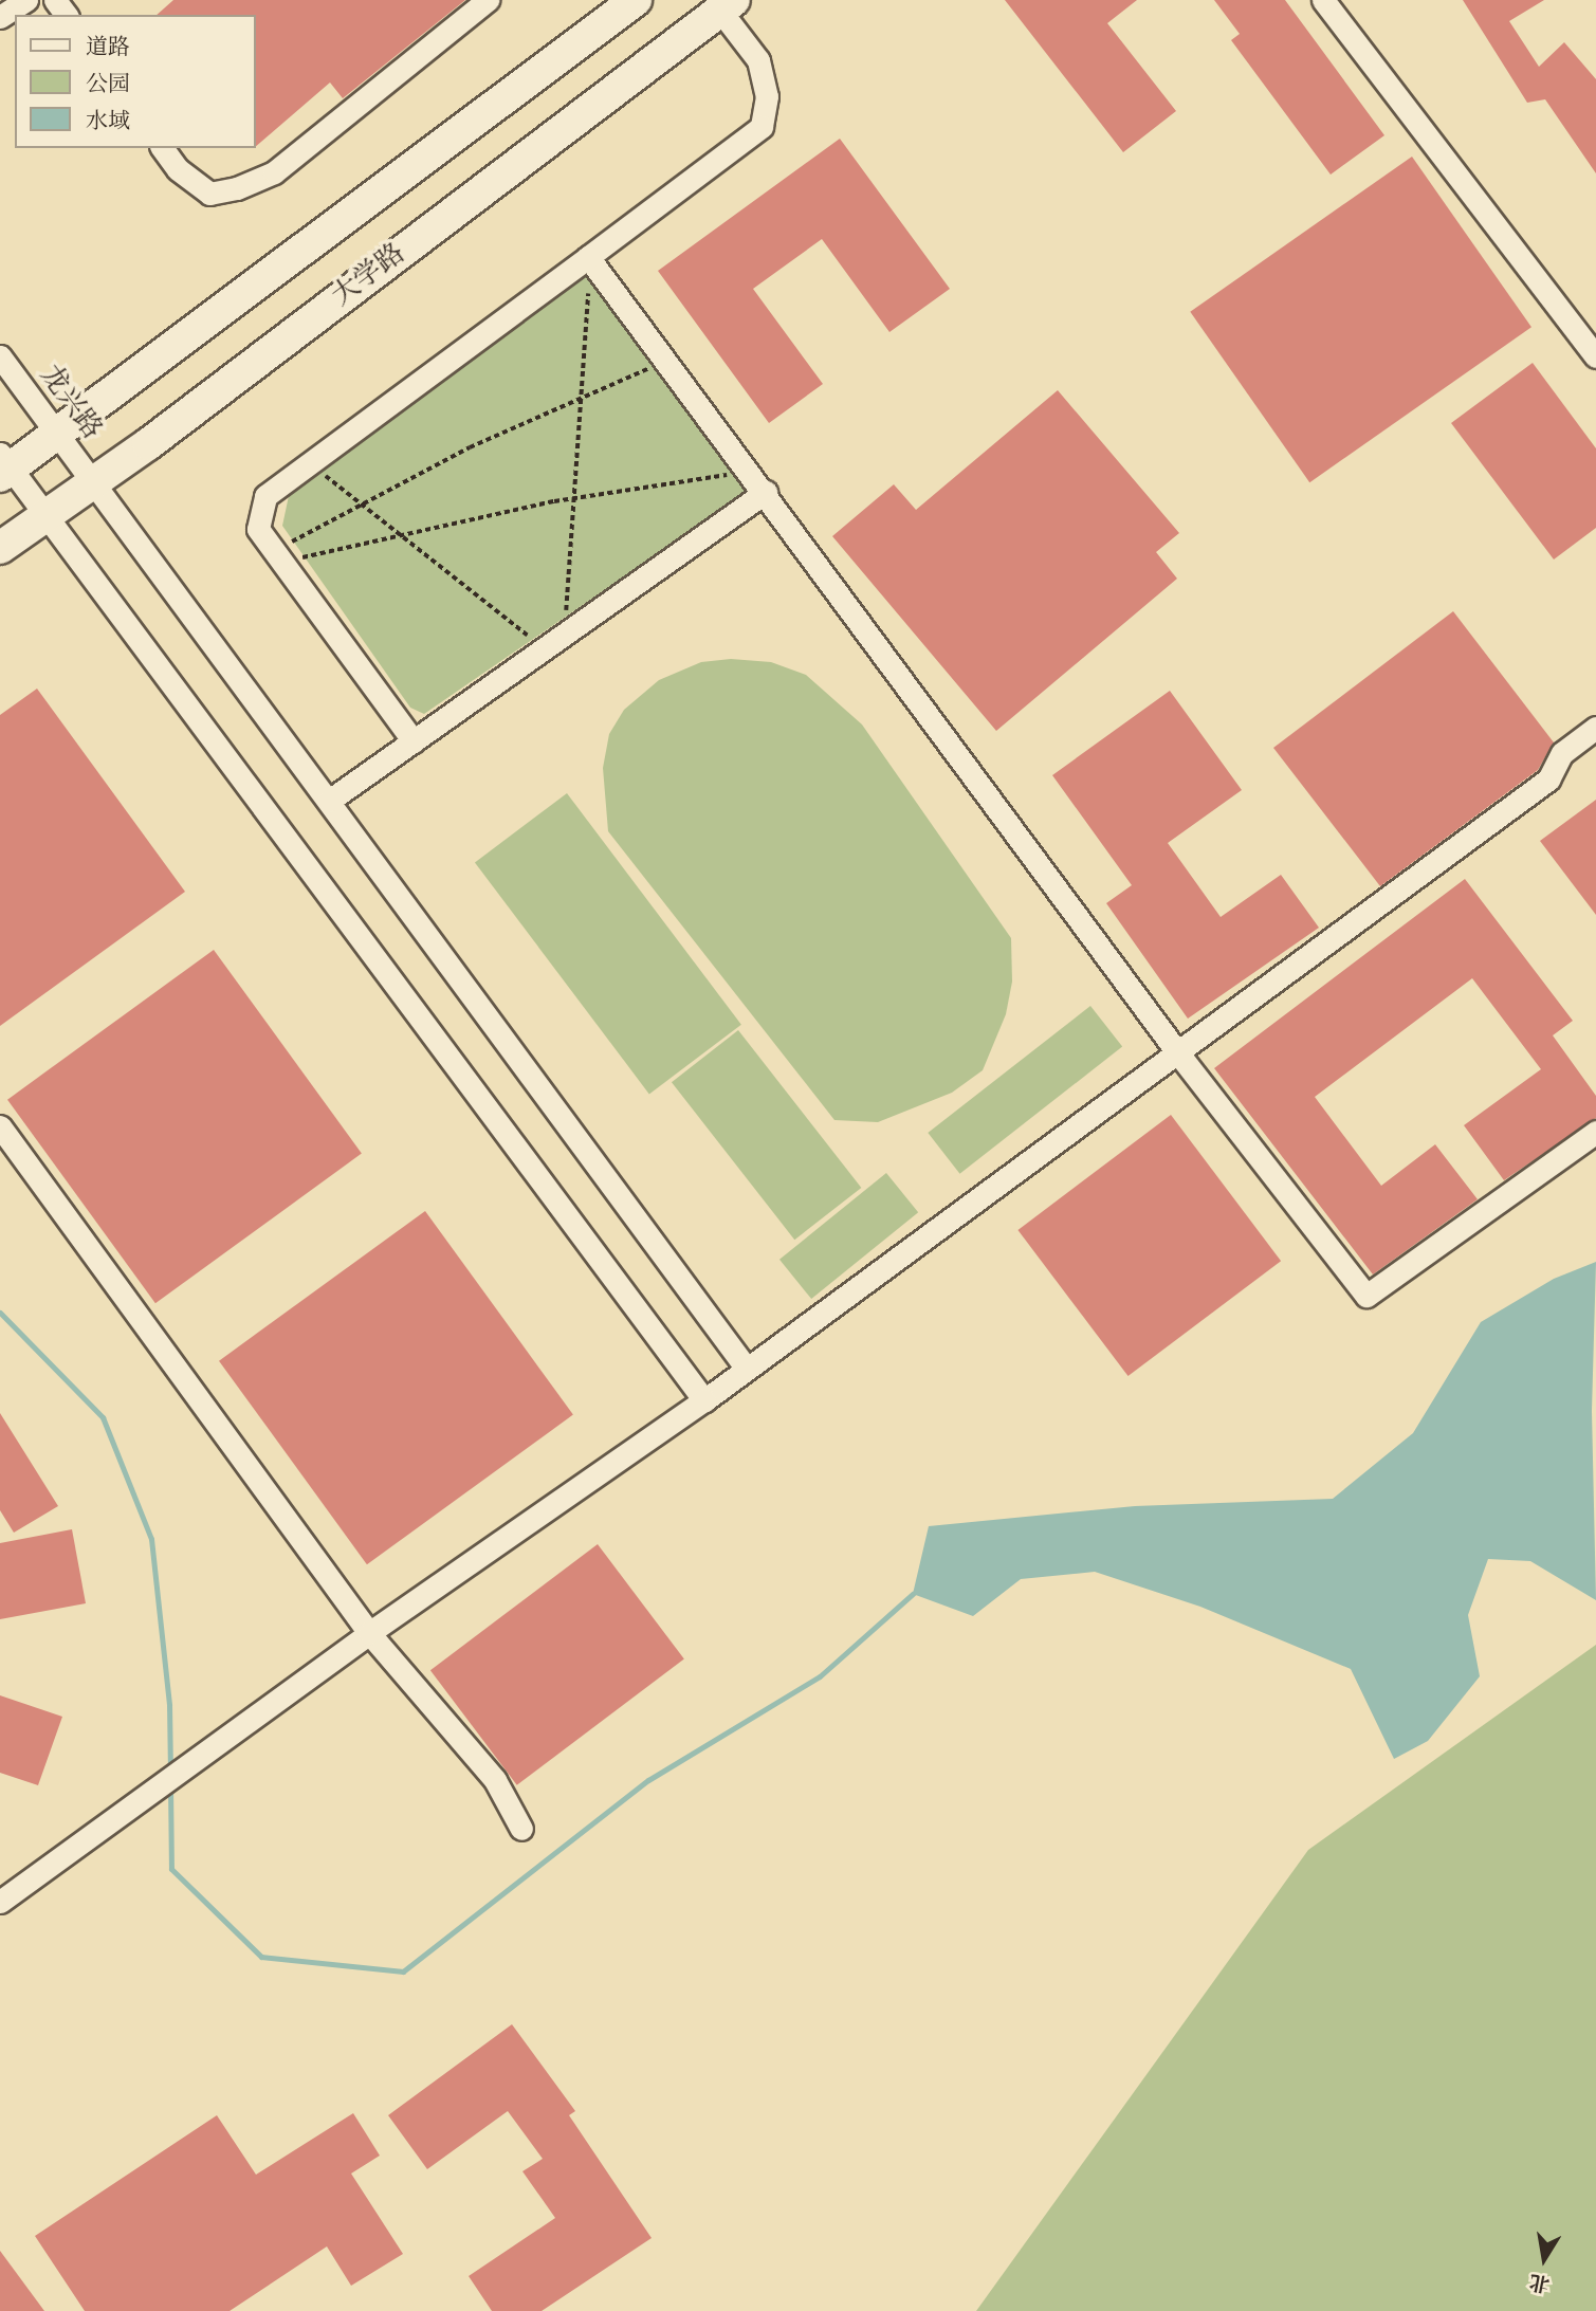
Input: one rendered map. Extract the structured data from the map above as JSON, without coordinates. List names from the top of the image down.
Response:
{
  "streets": {
    "main road": ["大学路"],
    "street": ["龙兴路"]
  },
  "crossings": [
    ["大学路", "龙兴路"]
  ],
  "legend": ["道路", "公园", "水域"],
  "north": "bottom"
}
